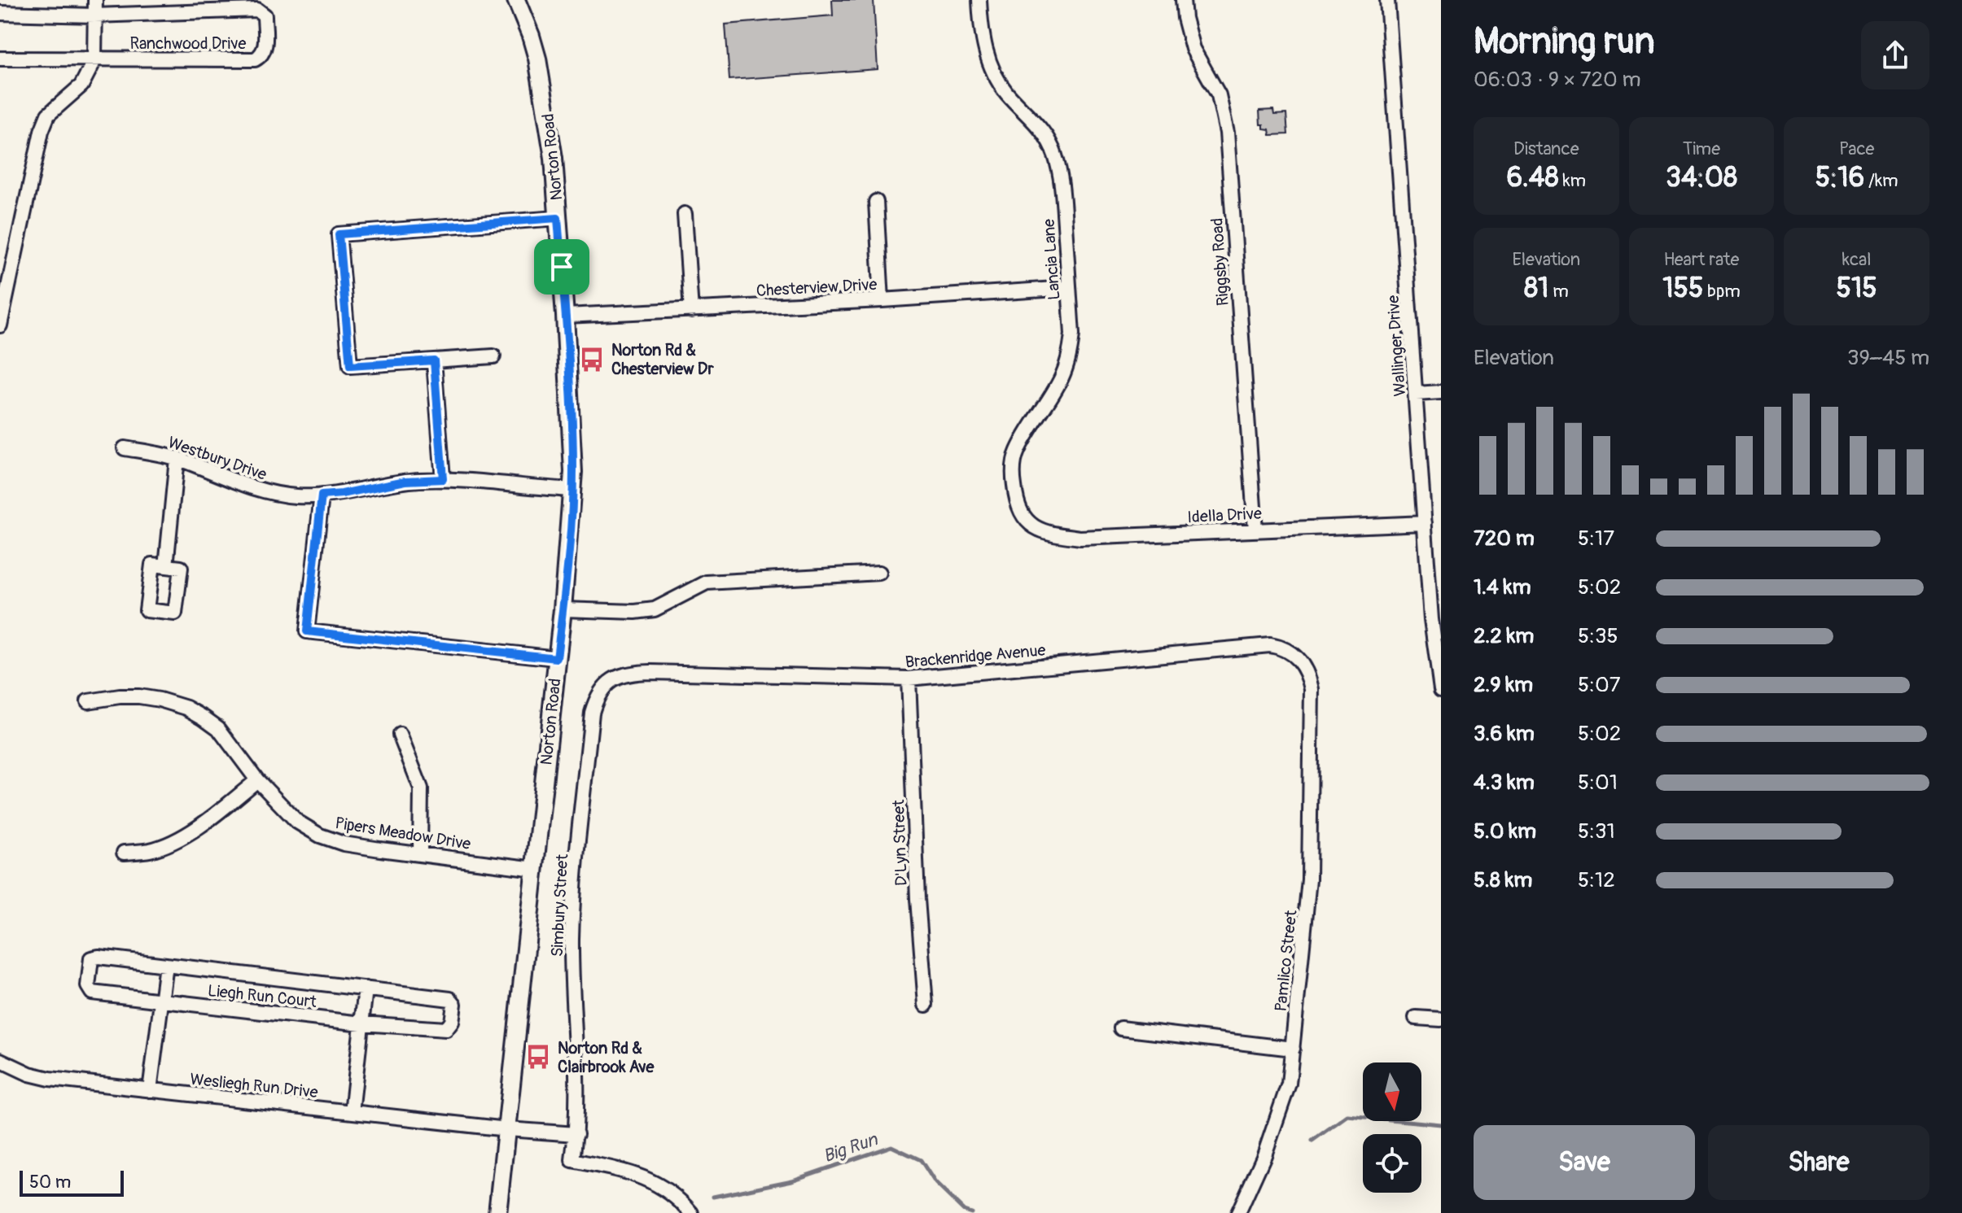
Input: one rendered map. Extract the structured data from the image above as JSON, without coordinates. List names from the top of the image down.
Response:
{
  "streets": {
    "main road": ["Norton Road"],
    "street": [
      "Ranchwood Drive",
      "Lancia Lane",
      "Riggsby Road",
      "Chesterview Drive",
      "Wallinger Drive",
      "Westbury Drive",
      "Idella Drive",
      "Brackenridge Avenue",
      "Pipers Meadow Drive",
      "D'Lyn Street",
      "Simbury Street",
      "Pamlico Street",
      "Liegh Run Court",
      "Wesliegh Run Drive"
    ]
  },
  "crossings": [
    ["Norton Road", "Chesterview Drive"],
    ["Norton Road", "Westbury Drive"],
    ["Norton Road", "Pipers Meadow Drive"],
    ["Norton Road", "Wesliegh Run Drive"],
    ["Lancia Lane", "Chesterview Drive"],
    ["Lancia Lane", "Idella Drive"],
    ["Riggsby Road", "Idella Drive"],
    ["Wallinger Drive", "Idella Drive"],
    ["Brackenridge Avenue", "D'Lyn Street"],
    ["Brackenridge Avenue", "Simbury Street"],
    ["Brackenridge Avenue", "Pamlico Street"],
    ["Simbury Street", "Wesliegh Run Drive"]
  ],
  "water": ["Big Run"],
  "places": {
    "bus stop": ["Norton Rd & Chesterview Dr", "Norton Rd & Clairbrook Ave"]
  },
  "scale_bar": "50 m",
  "north": "bottom",
  "page": {
    "heading": ["Morning run", "06:03 · 9 × 720 m"],
    "stats": [
      ["Distance", "6.48 km"],
      ["Time", "34:08"],
      ["Pace", "5:16 /km"],
      ["Elevation", "81 m"],
      ["Heart rate", "155 bpm"],
      ["kcal", "515"]
    ],
    "chart": ["Elevation", "39–45 m"],
    "list": [
      {
        "name": "720 m",
        "note": "5:17"
      },
      {
        "name": "1.4 km",
        "note": "5:02"
      },
      {
        "name": "2.2 km",
        "note": "5:35"
      },
      {
        "name": "2.9 km",
        "note": "5:07"
      },
      {
        "name": "3.6 km",
        "note": "5:02"
      },
      {
        "name": "4.3 km",
        "note": "5:01"
      },
      {
        "name": "5.0 km",
        "note": "5:31"
      },
      {
        "name": "5.8 km",
        "note": "5:12"
      }
    ],
    "buttons": ["Save", "Share"],
    "scale": "50 m"
  }
}
